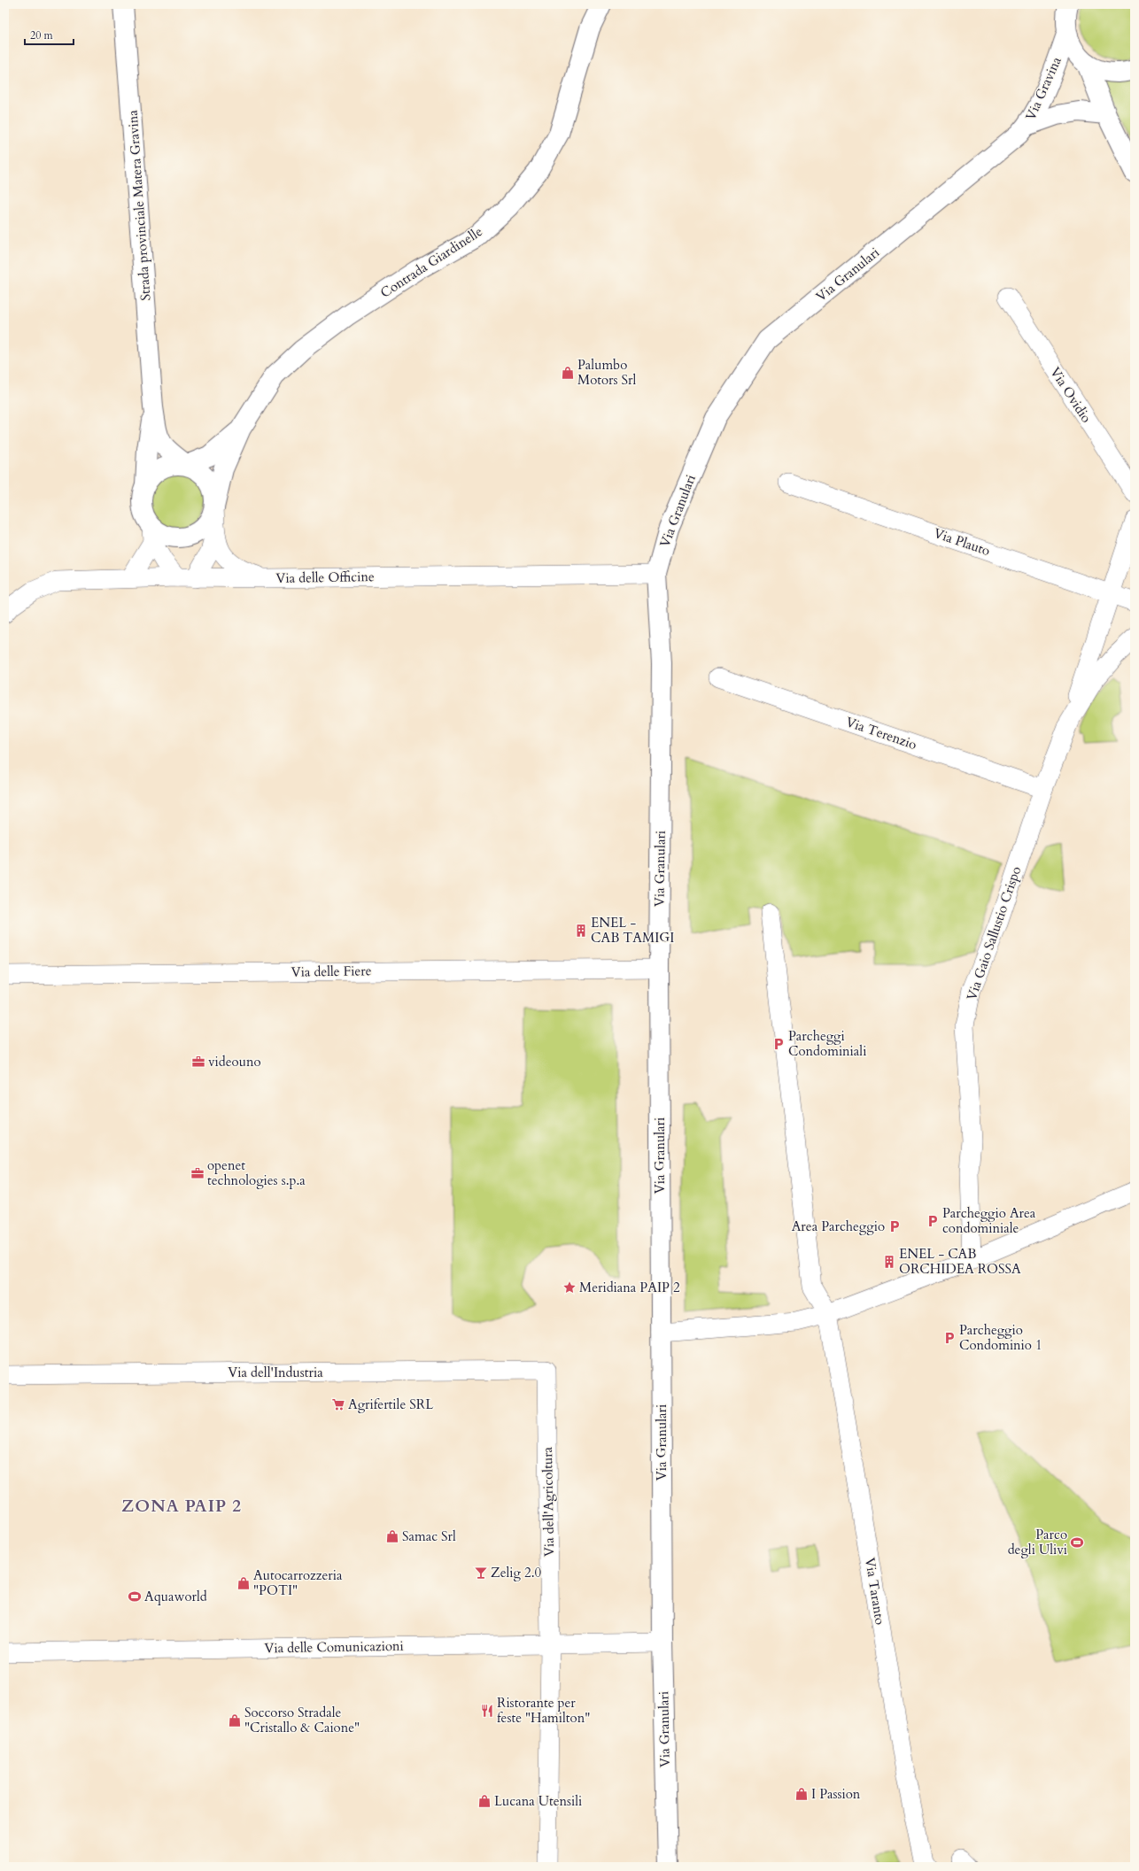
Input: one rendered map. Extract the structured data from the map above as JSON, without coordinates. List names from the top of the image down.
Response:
{
  "streets": {
    "street": [
      "Via Gravina",
      "Strada provinciale Matera Gravina",
      "Contrada Giardinelle",
      "Via Granulari",
      "Via Ovidio",
      "Via Plauto",
      "Via delle Officine",
      "Via Terenzio",
      "Via Gaio Sallustio Crispo",
      "Via delle Fiere",
      "Via dell'Industria",
      "Via dell'Agricoltura",
      "Via Taranto",
      "Via delle Comunicazioni"
    ]
  },
  "crossings": [
    ["Via Gravina", "Via Granulari"],
    ["Via Granulari", "Via delle Officine"],
    ["Via Granulari", "Via delle Fiere"],
    ["Via Granulari", "Via delle Comunicazioni"],
    ["Via Terenzio", "Via Gaio Sallustio Crispo"],
    ["Via dell'Industria", "Via dell'Agricoltura"],
    ["Via dell'Agricoltura", "Via delle Comunicazioni"]
  ],
  "districts": ["ZONA PAIP 2"],
  "places": {
    "shop": [
      "Palumbo Motors Srl",
      "Samac Srl",
      "Autocarrozzeria \"POTI\"",
      "Soccorso Stradale \"Cristallo & Caione\"",
      "I Passion",
      "Lucana Utensili"
    ],
    "building": ["ENEL - CAB TAMIGI", "ENEL - CAB ORCHIDEA ROSSA"],
    "parking": [
      "Parcheggi Condominiali",
      "Parcheggio Area condominiale",
      "Area Parcheggio",
      "Parcheggio Condominio 1"
    ],
    "office": ["videouno", "openet technologies s.p.a"],
    "place": ["Meridiana PAIP 2"],
    "supermarket": ["Agrifertile SRL"],
    "sports": ["Parco degli Ulivi", "Aquaworld"],
    "bar": ["Zelig 2.0"],
    "restaurant": ["Ristorante per feste \"Hamilton\""]
  },
  "scale_bar": "20 m"
}
